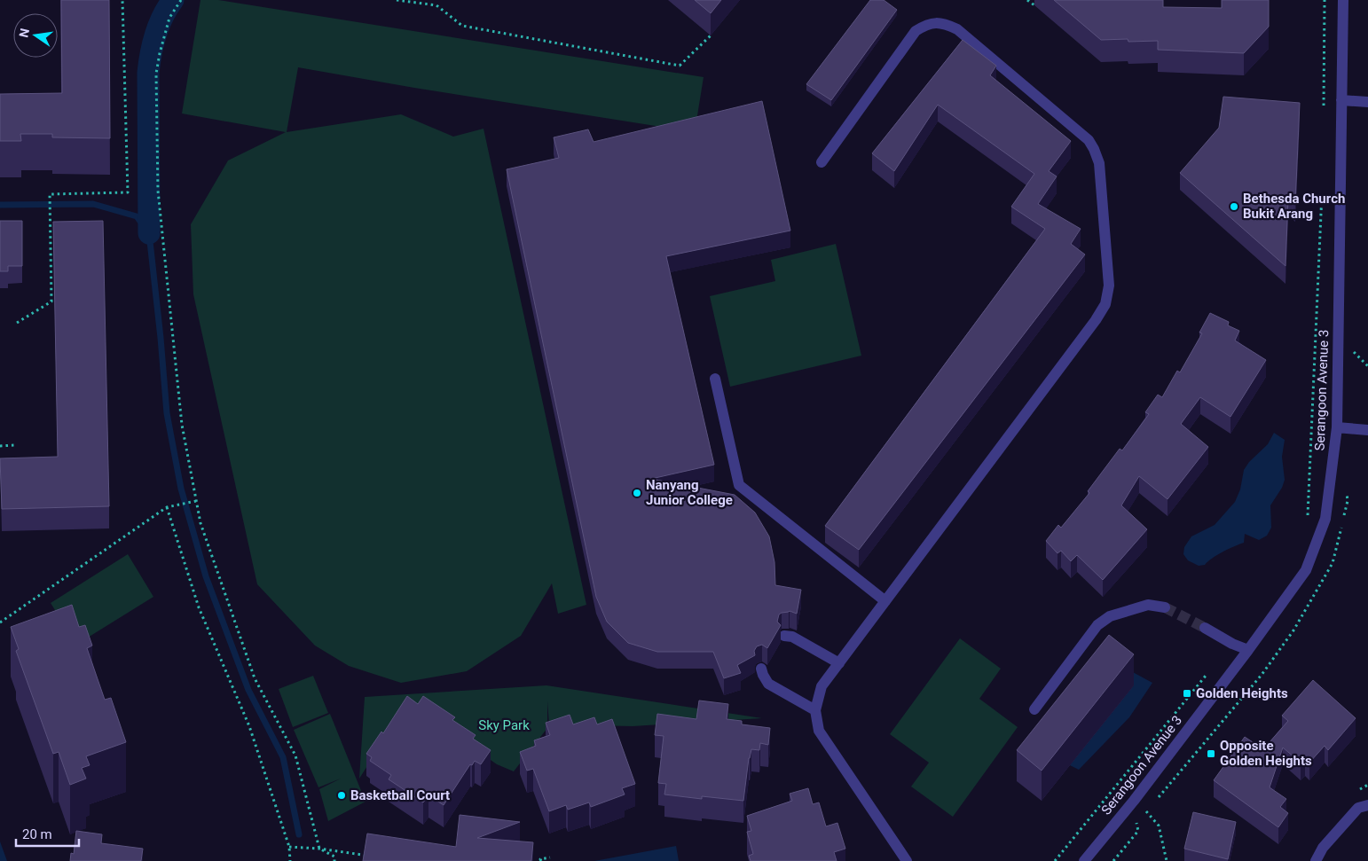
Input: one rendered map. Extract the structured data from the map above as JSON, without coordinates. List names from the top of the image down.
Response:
{
  "streets": {
    "street": ["Serangoon Avenue 3"]
  },
  "parks": ["Sky Park"],
  "places": {
    "other": ["Bethesda Church Bukit Arang", "Nanyang Junior College", "Basketball Court"],
    "transit": ["Golden Heights", "Opposite Golden Heights"]
  },
  "scale_bar": "20 m",
  "north": "left"
}
